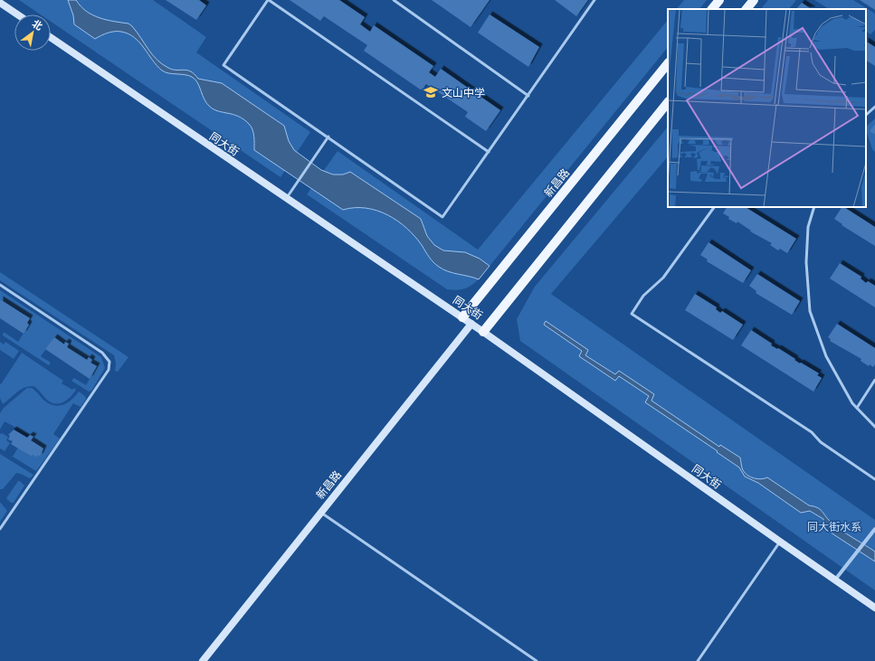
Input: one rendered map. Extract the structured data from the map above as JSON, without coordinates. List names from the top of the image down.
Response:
{
  "streets": {
    "main road": ["新昌路"],
    "street": ["同大街"]
  },
  "crossings": [
    ["同大街", "新昌路"]
  ],
  "parks": ["同大街水系"],
  "places": {
    "school or university": ["文山中学"]
  },
  "north": "top right"
}
